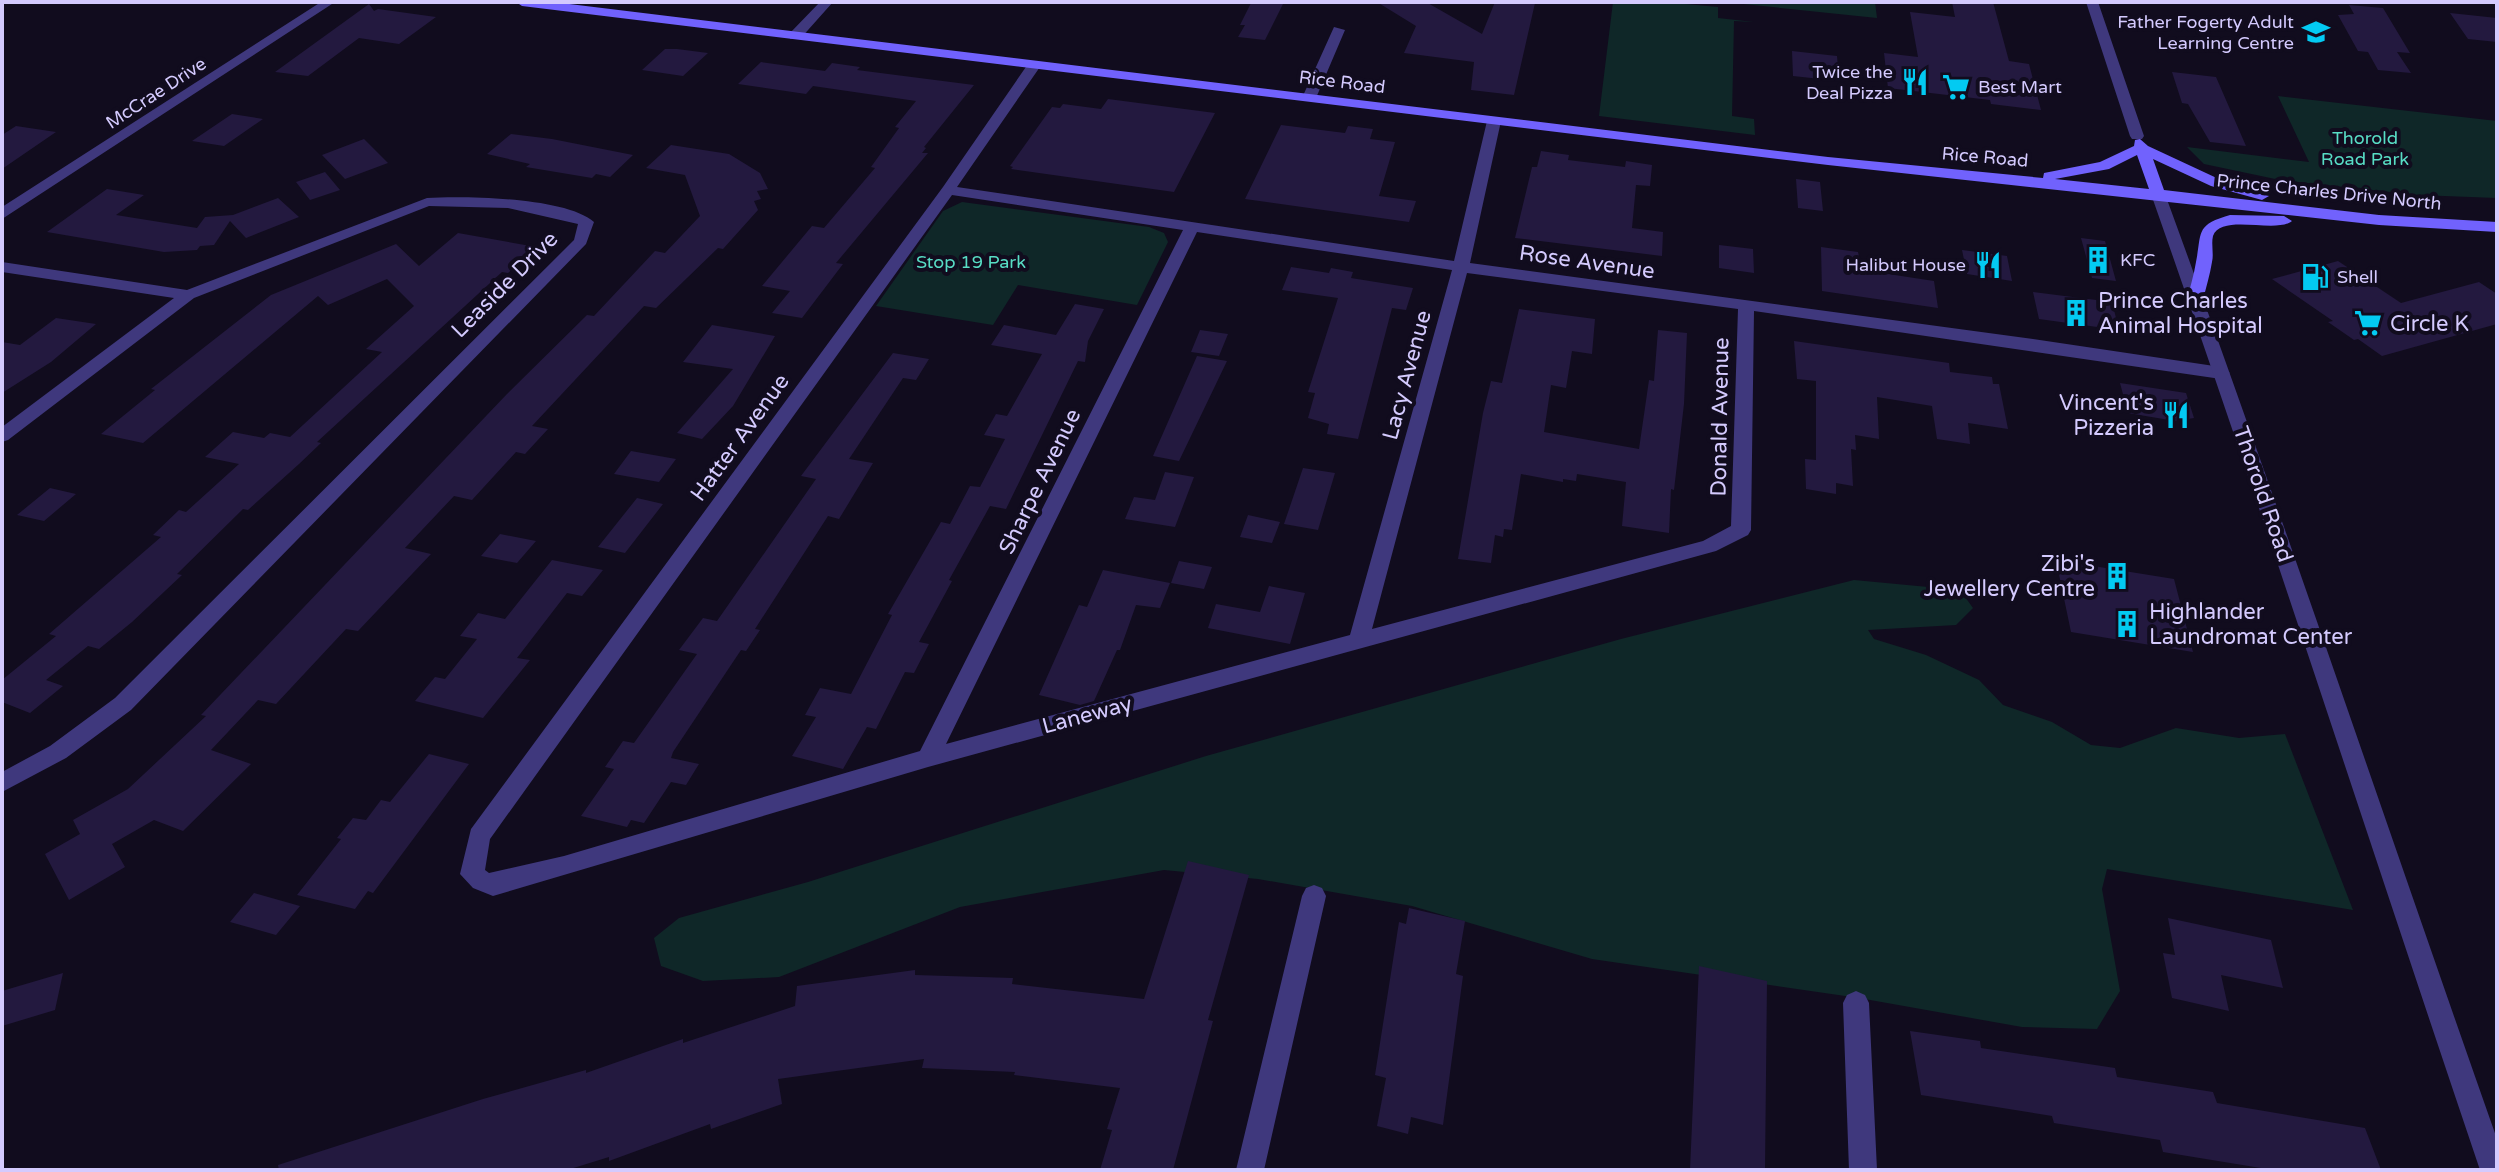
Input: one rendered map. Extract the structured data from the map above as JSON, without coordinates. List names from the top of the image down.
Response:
{
  "streets": {
    "main road": ["Rice Road", "Prince Charles Drive North", "Thorold Road"],
    "street": [
      "McCrae Drive",
      "Rose Avenue",
      "Leaside Drive",
      "Lacy Avenue",
      "Donald Avenue",
      "Hatter Avenue",
      "Sharpe Avenue",
      "Laneway"
    ]
  },
  "crossings": [
    ["Rice Road", "Prince Charles Drive North"],
    ["Rice Road", "Lacy Avenue"],
    ["Rice Road", "Hatter Avenue"],
    ["Rice Road", "Thorold Road"],
    ["Prince Charles Drive North", "Thorold Road"],
    ["Rose Avenue", "Lacy Avenue"],
    ["Rose Avenue", "Donald Avenue"],
    ["Rose Avenue", "Hatter Avenue"],
    ["Rose Avenue", "Sharpe Avenue"],
    ["Rose Avenue", "Thorold Road"],
    ["Lacy Avenue", "Laneway"],
    ["Donald Avenue", "Laneway"],
    ["Hatter Avenue", "Laneway"],
    ["Sharpe Avenue", "Laneway"]
  ],
  "parks": ["Thorold Road Park", "Stop 19 Park"],
  "places": {
    "school or university": ["Father Fogerty Adult Learning Centre"],
    "restaurant": ["Twice the Deal Pizza", "Halibut House", "Vincent's Pizzeria"],
    "supermarket": ["Best Mart", "Circle K"],
    "building": [
      "KFC",
      "Prince Charles Animal Hospital",
      "Zibi's Jewellery Centre",
      "Highlander Laundromat Center"
    ],
    "fuel station": ["Shell"]
  }
}
